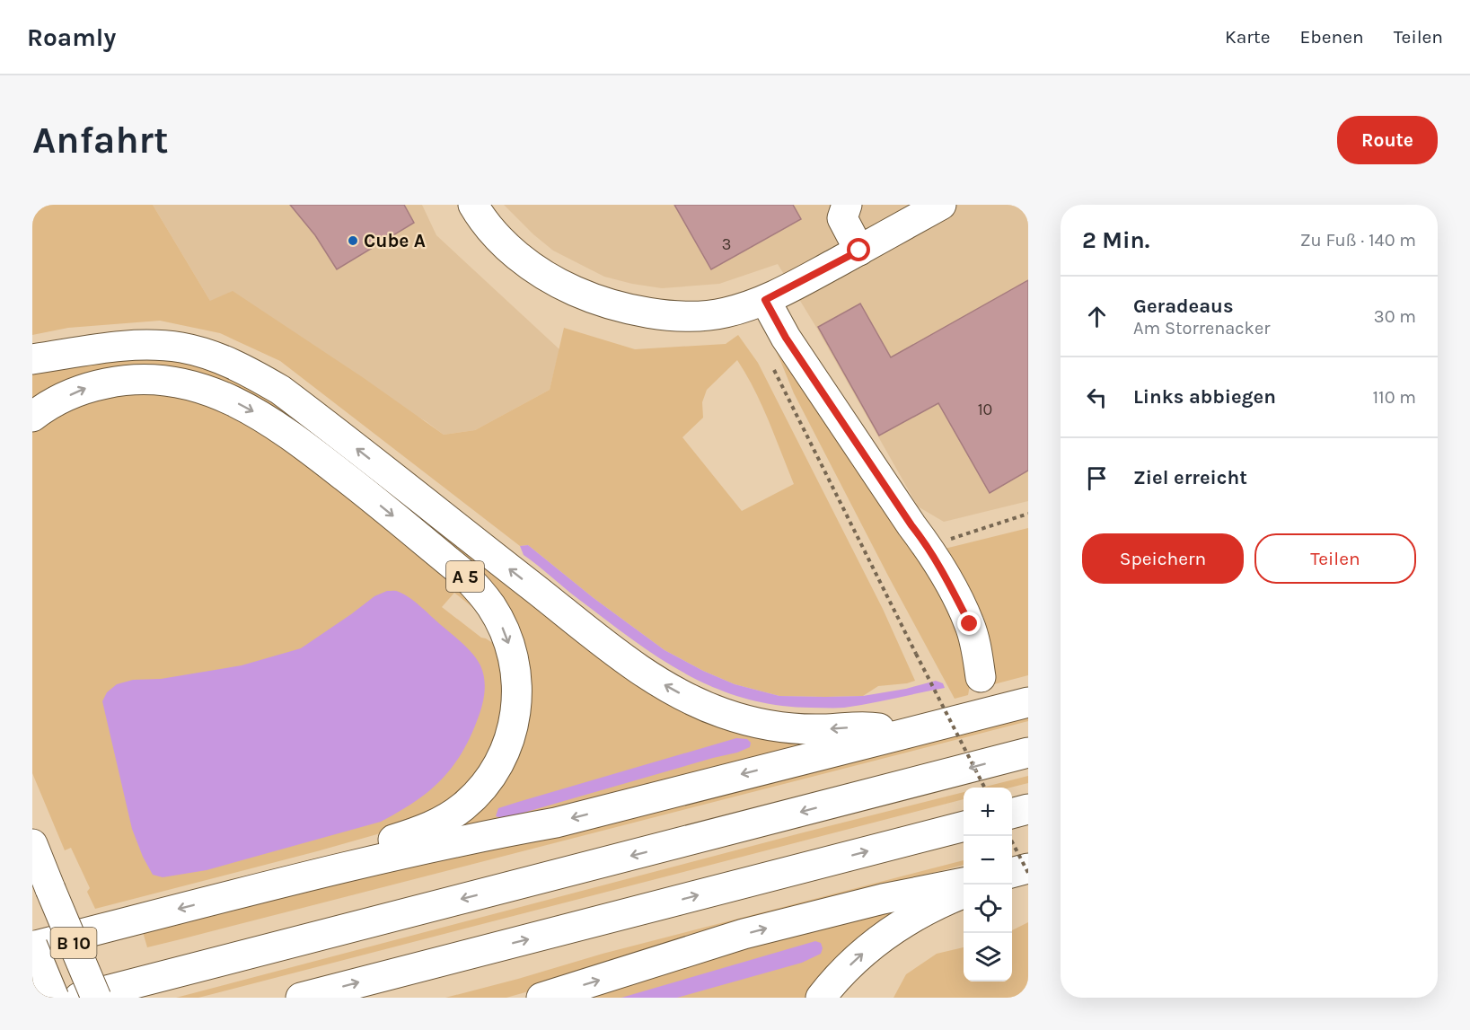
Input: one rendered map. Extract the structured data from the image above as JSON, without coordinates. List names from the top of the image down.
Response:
{
  "streets": {
    "main road": ["A 5", "B 10"]
  },
  "places": ["Cube A"],
  "house_numbers": ["3", "10"],
  "page": {
    "header": "Roamly",
    "nav": ["Karte", "Ebenen", "Teilen"],
    "buttons": [
      "Route",
      ["Speichern", "Teilen"]
    ],
    "title": "Anfahrt",
    "heading": ["2 Min.", "Zu Fuß · 140 m"],
    "list": [
      ["Geradeaus", "Am Storrenacker", "30 m"],
      ["Links abbiegen", "110 m"],
      "Ziel erreicht"
    ],
    "map_buttons": ["+", "−"]
  }
}
